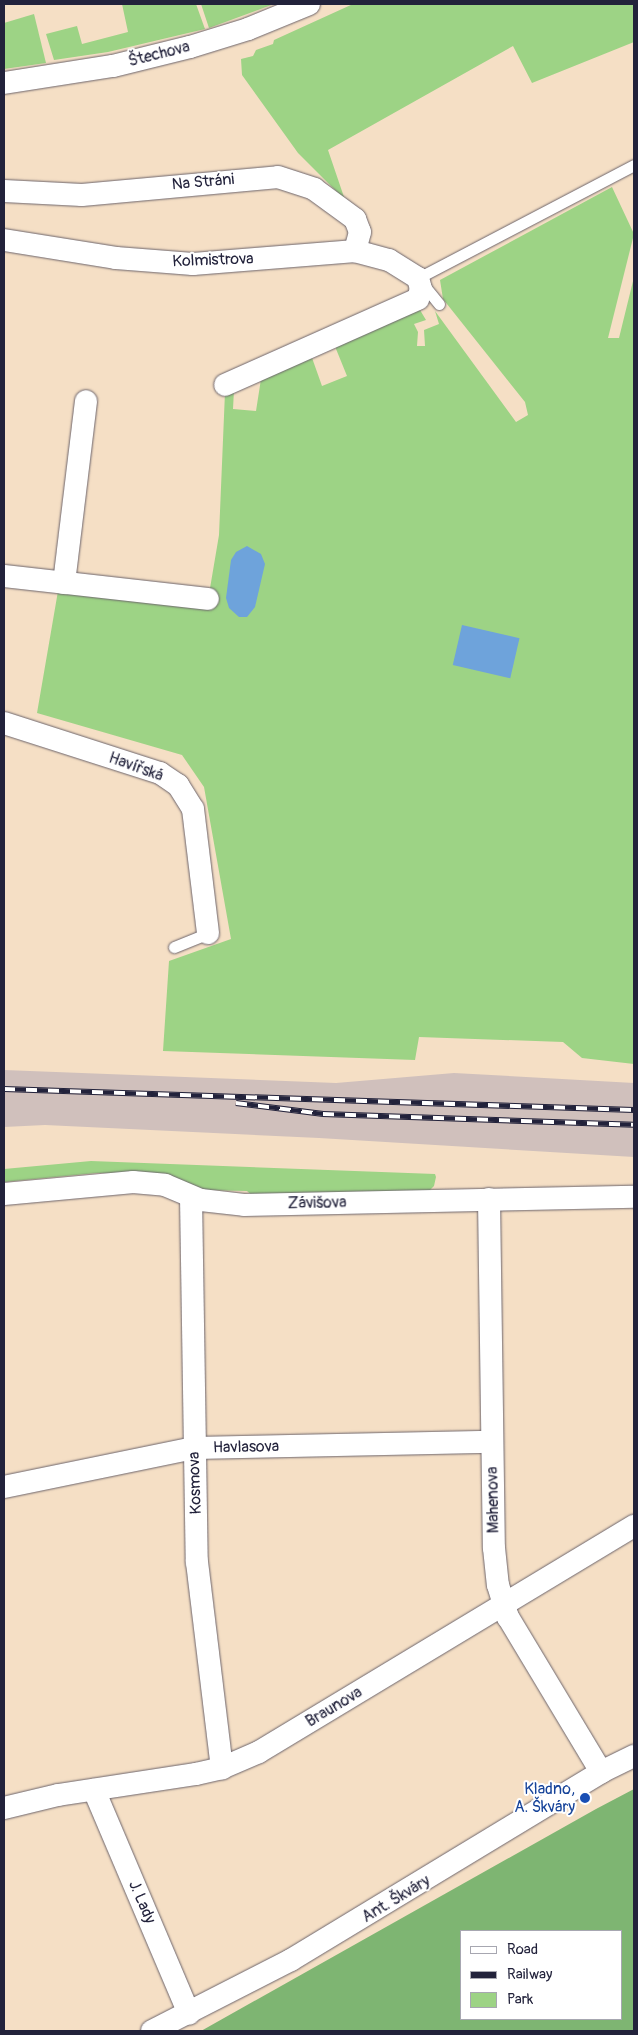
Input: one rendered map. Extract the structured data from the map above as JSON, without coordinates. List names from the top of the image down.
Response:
{
  "streets": {
    "street": [
      "Štechova",
      "Na Stráni",
      "Kolmistrova",
      "Havířská",
      "Závišova",
      "Havlasova",
      "Kosmova",
      "Mahenova",
      "Braunova",
      "Ant. Škváry",
      "J. Lady"
    ]
  },
  "crossings": [
    ["Na Stráni", "Kolmistrova"],
    ["Závišova", "Kosmova"],
    ["Závišova", "Mahenova"],
    ["Havlasova", "Kosmova"],
    ["Havlasova", "Mahenova"],
    ["Kosmova", "Braunova"],
    ["Mahenova", "Braunova"],
    ["Mahenova", "Ant. Škváry"],
    ["Braunova", "J. Lady"],
    ["Ant. Škváry", "J. Lady"]
  ],
  "places": ["Kladno, A. Škváry"],
  "legend": ["Road", "Railway", "Park"]
}
